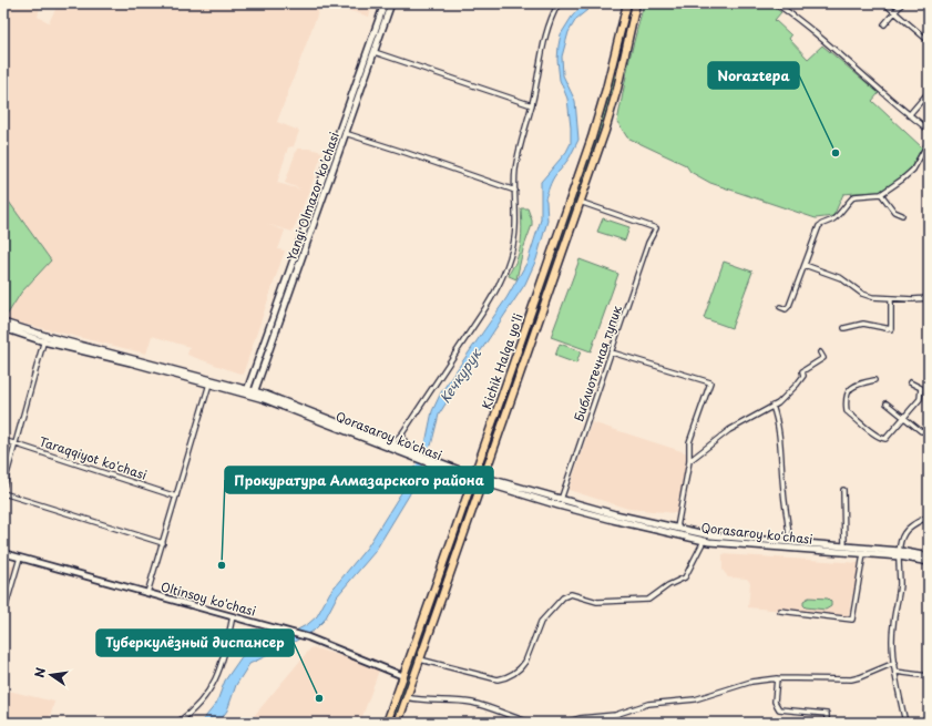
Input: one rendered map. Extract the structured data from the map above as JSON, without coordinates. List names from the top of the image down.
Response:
{
  "streets": {
    "highway": ["Kichik Halqa yo'li"],
    "main road": ["Yangi Olmazor ko'chasi", "Qorasaroy ko'chasi"],
    "street": ["Библиотечная тупик", "Taraqqiyot ko'chasi", "Oltinsoy ko'chasi"]
  },
  "crossings": [
    ["Yangi Olmazor ko'chasi", "Qorasaroy ko'chasi"],
    ["Kichik Halqa yo'li", "Библиотечная тупик"],
    ["Kichik Halqa yo'li", "Qorasaroy ko'chasi"],
    ["Kichik Halqa yo'li", "Oltinsoy ko'chasi"],
    ["Библиотечная тупик", "Qorasaroy ko'chasi"]
  ],
  "water": ["Кечкурук"],
  "places": ["Noraztepa", "Прокуратура Алмазарского района", "Туберкулёзный диспансер"],
  "north": "left"
}
